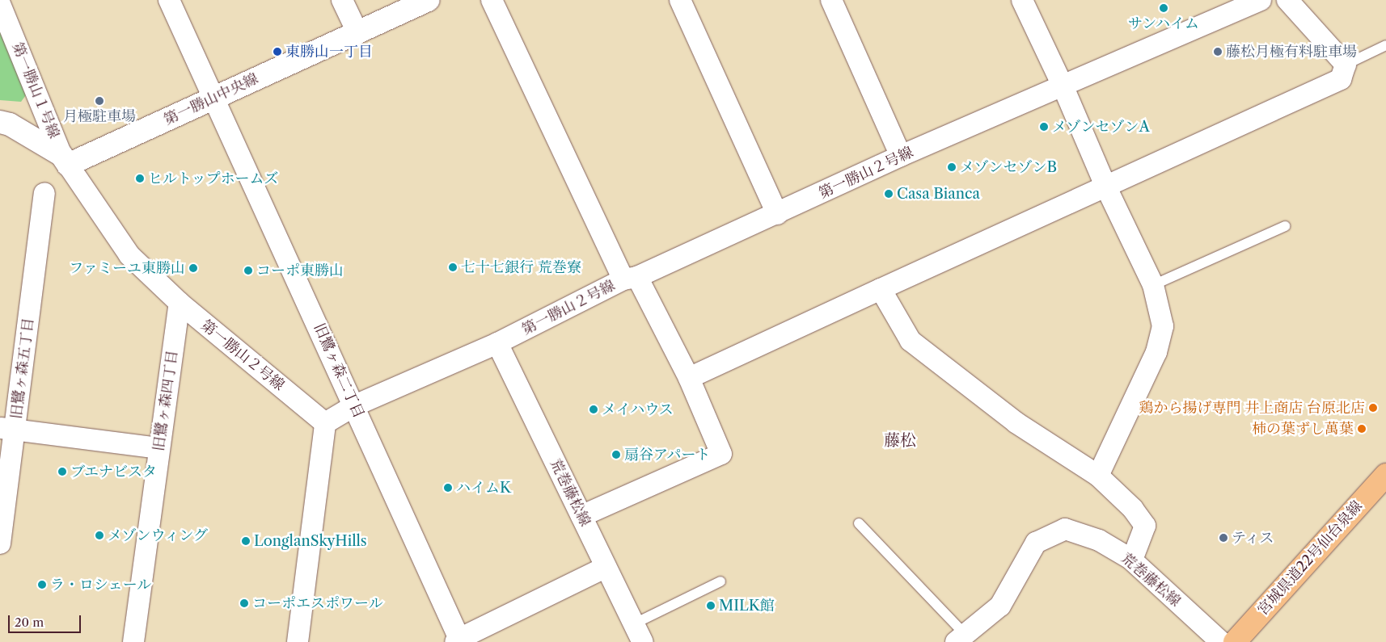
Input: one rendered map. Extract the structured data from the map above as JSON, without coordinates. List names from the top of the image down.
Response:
{
  "streets": {
    "main road": ["宮城県道22号仙台泉線"],
    "street": [
      "第一勝山１号線",
      "第一勝山中央線",
      "第一勝山２号線",
      "旧鷺ヶ森五丁目",
      "旧鷺ヶ森二丁目",
      "旧鷺ヶ森四丁目",
      "荒巻藤松線"
    ]
  },
  "crossings": [
    ["第一勝山１号線", "第一勝山中央線"],
    ["第一勝山１号線", "第一勝山２号線"],
    ["第一勝山中央線", "第一勝山２号線"],
    ["第一勝山中央線", "旧鷺ヶ森二丁目"],
    ["第一勝山２号線", "旧鷺ヶ森二丁目"],
    ["第一勝山２号線", "旧鷺ヶ森四丁目"],
    ["第一勝山２号線", "荒巻藤松線"]
  ],
  "districts": ["藤松"],
  "places": [
    "サンハイム",
    "東勝山一丁目",
    "藤松月極有料駐車場",
    "月極駐車場",
    "メゾンセゾンA",
    "メゾンセゾンB",
    "ヒルトップホームズ",
    "Casa Bianca",
    "七十七銀行 荒巻寮",
    "ファミーユ東勝山",
    "コーポ東勝山",
    "鶏から揚げ専門 井上商店 台原北店",
    "メイハウス",
    "柿の葉ずし萬葉",
    "扇谷アパート",
    "ブエナビスタ",
    "ハイムK",
    "メゾンウィング",
    "ティス",
    "LonglanSkyHills",
    "ラ・ロシェール",
    "コーポエスポワール",
    "MILK館"
  ],
  "scale_bar": "20 m"
}
